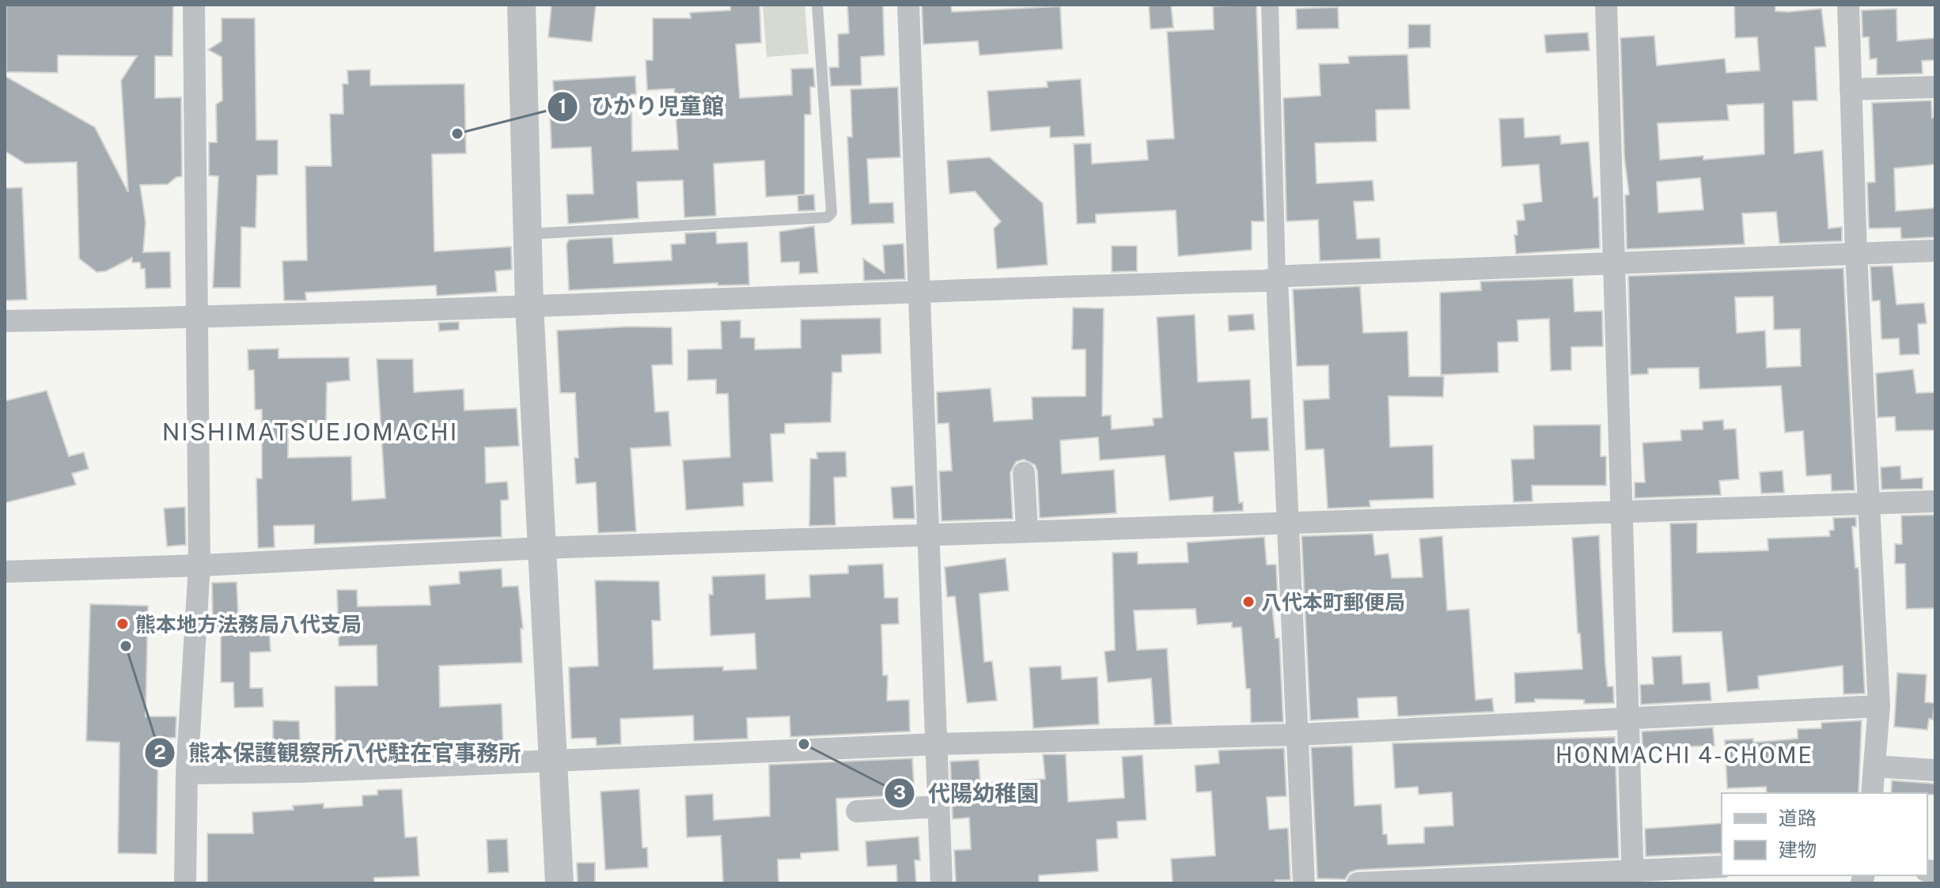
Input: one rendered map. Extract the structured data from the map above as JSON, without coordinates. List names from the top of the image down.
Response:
{
  "districts": ["NISHIMATSUEJOMACHI", "HONMACHI 4-CHOME"],
  "places": [
    "ひかり児童館",
    "八代本町郵便局",
    "熊本地方法務局八代支局",
    "熊本保護観察所八代駐在官事務所",
    "代陽幼稚園"
  ],
  "legend": ["道路", "建物"]
}
